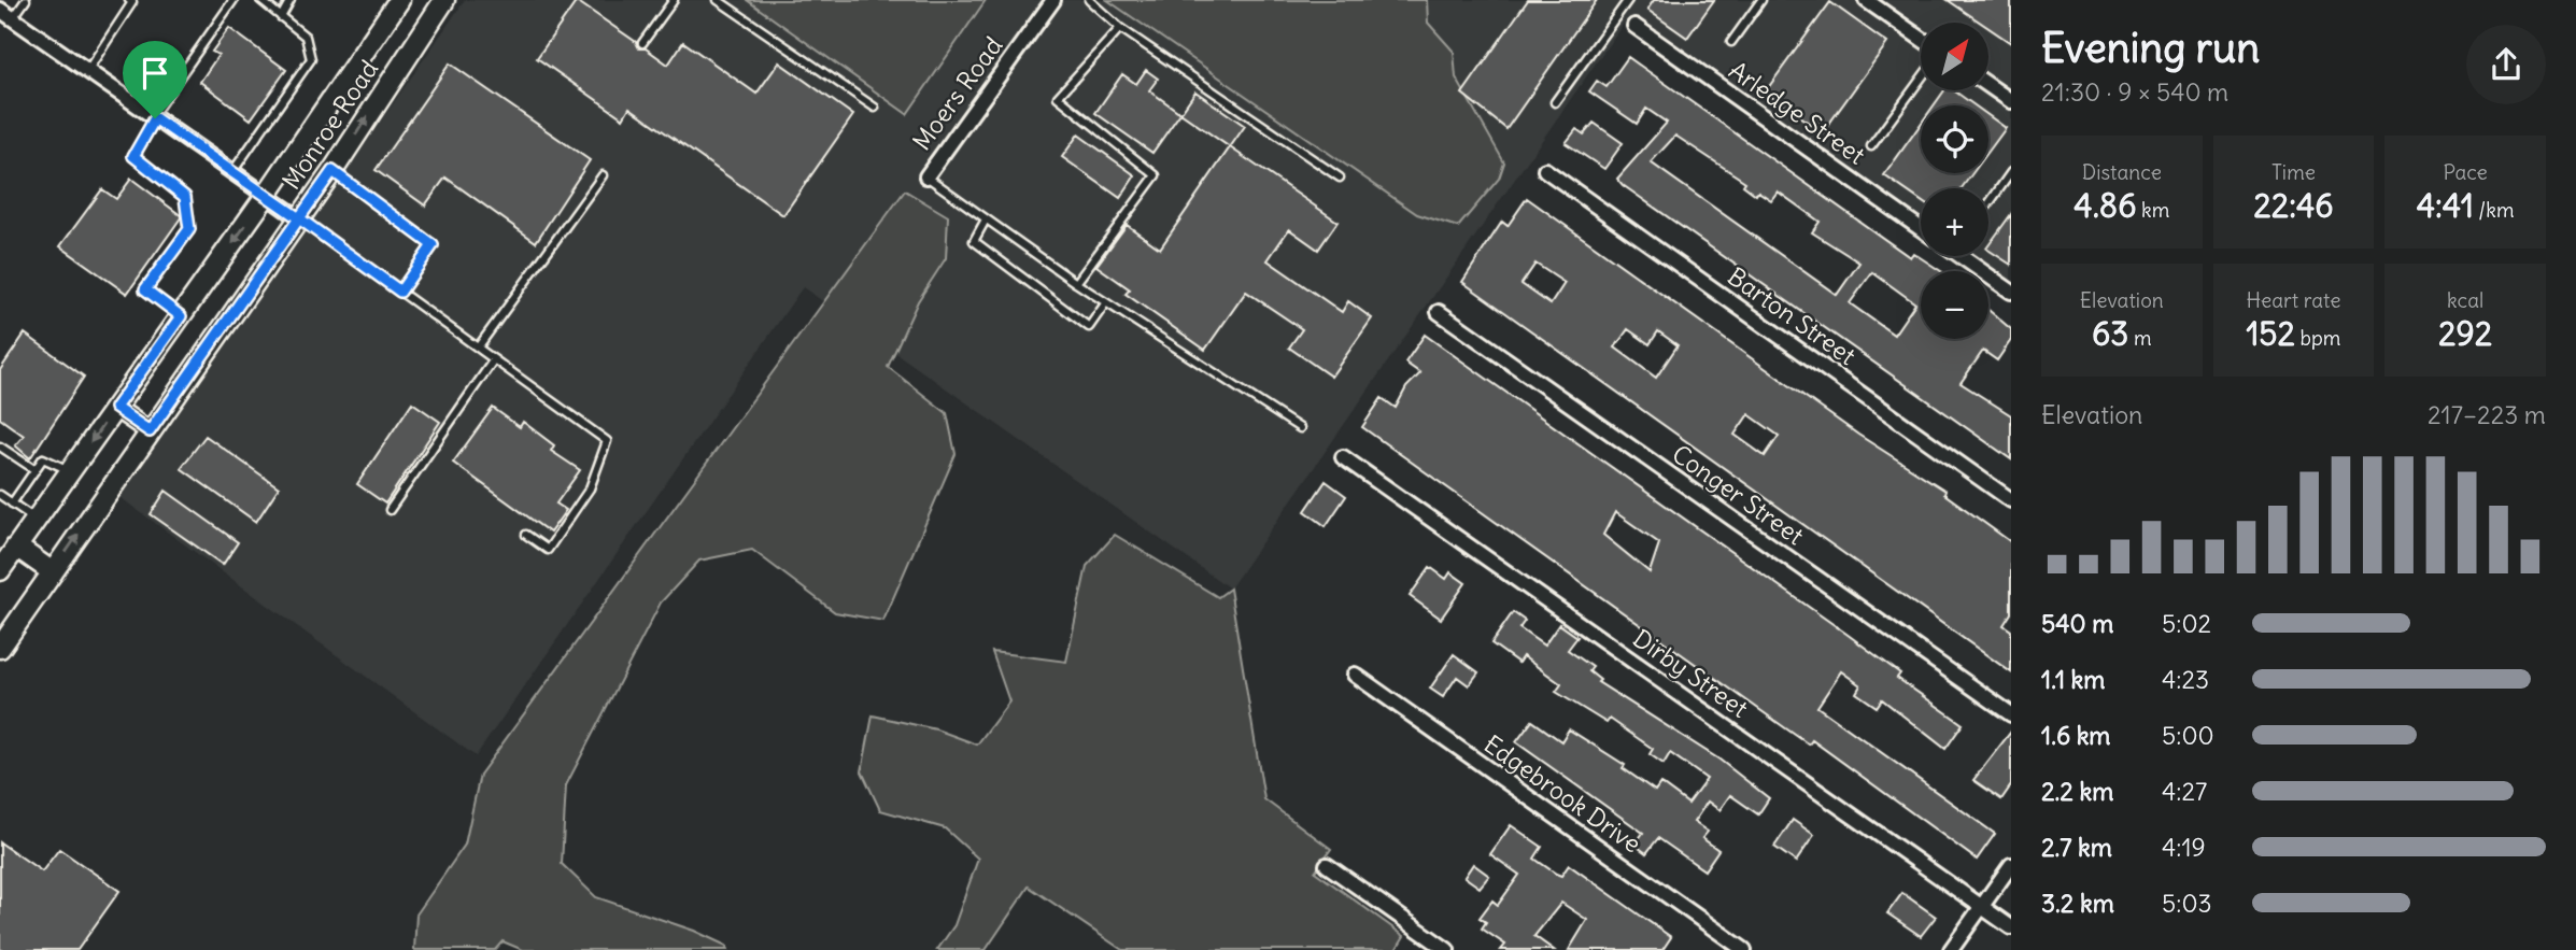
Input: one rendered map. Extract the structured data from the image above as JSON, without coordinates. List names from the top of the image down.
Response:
{
  "streets": {
    "main road": ["Monroe Road"],
    "street": [
      "Moers Road",
      "Arledge Street",
      "Barton Street",
      "Conger Street",
      "Dirby Street",
      "Edgebrook Drive"
    ]
  },
  "north": "top right",
  "page": {
    "heading": ["Evening run", "21:30 · 9 × 540 m"],
    "map_buttons": ["+", "−"],
    "stats": [
      ["Distance", "4.86 km"],
      ["Time", "22:46"],
      ["Pace", "4:41 /km"],
      ["Elevation", "63 m"],
      ["Heart rate", "152 bpm"],
      ["kcal", "292"]
    ],
    "chart": ["Elevation", "217–223 m"],
    "list": [
      {
        "name": "540 m",
        "note": "5:02"
      },
      {
        "name": "1.1 km",
        "note": "4:23"
      },
      {
        "name": "1.6 km",
        "note": "5:00"
      },
      {
        "name": "2.2 km",
        "note": "4:27"
      },
      {
        "name": "2.7 km",
        "note": "4:19"
      },
      {
        "name": "3.2 km",
        "note": "5:03"
      }
    ]
  }
}
